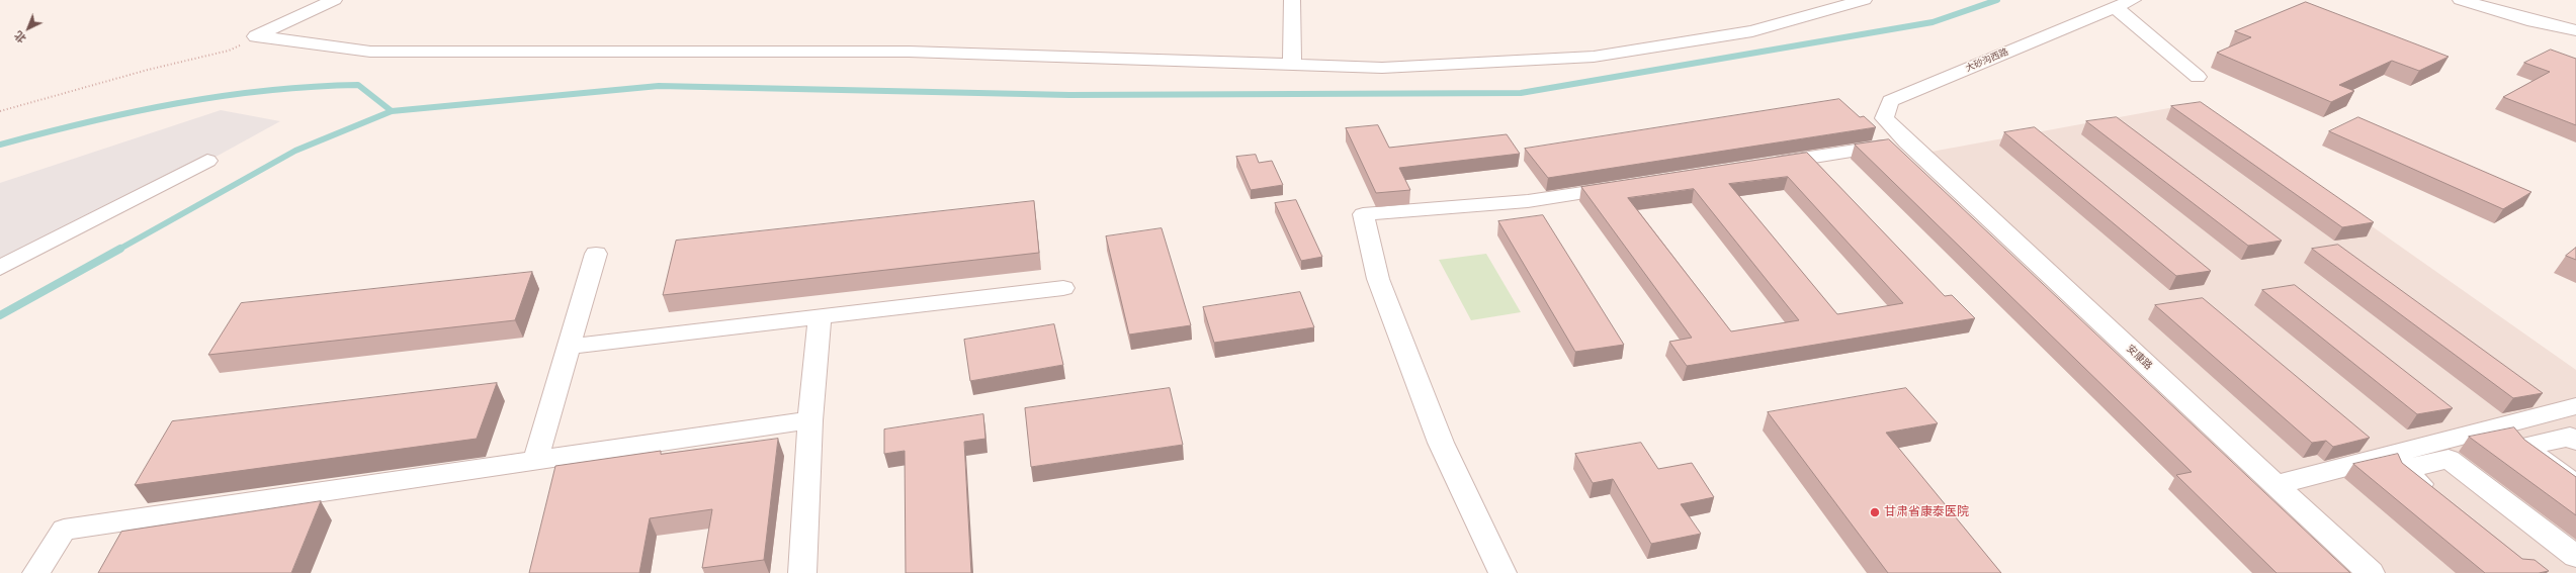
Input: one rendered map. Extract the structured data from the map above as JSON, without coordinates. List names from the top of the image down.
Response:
{
  "streets": {
    "street": ["大砂沟西路", "安康路"]
  },
  "crossings": [
    ["大砂沟西路", "安康路"]
  ],
  "places": ["甘肃省康泰医院"],
  "north": "bottom left"
}
